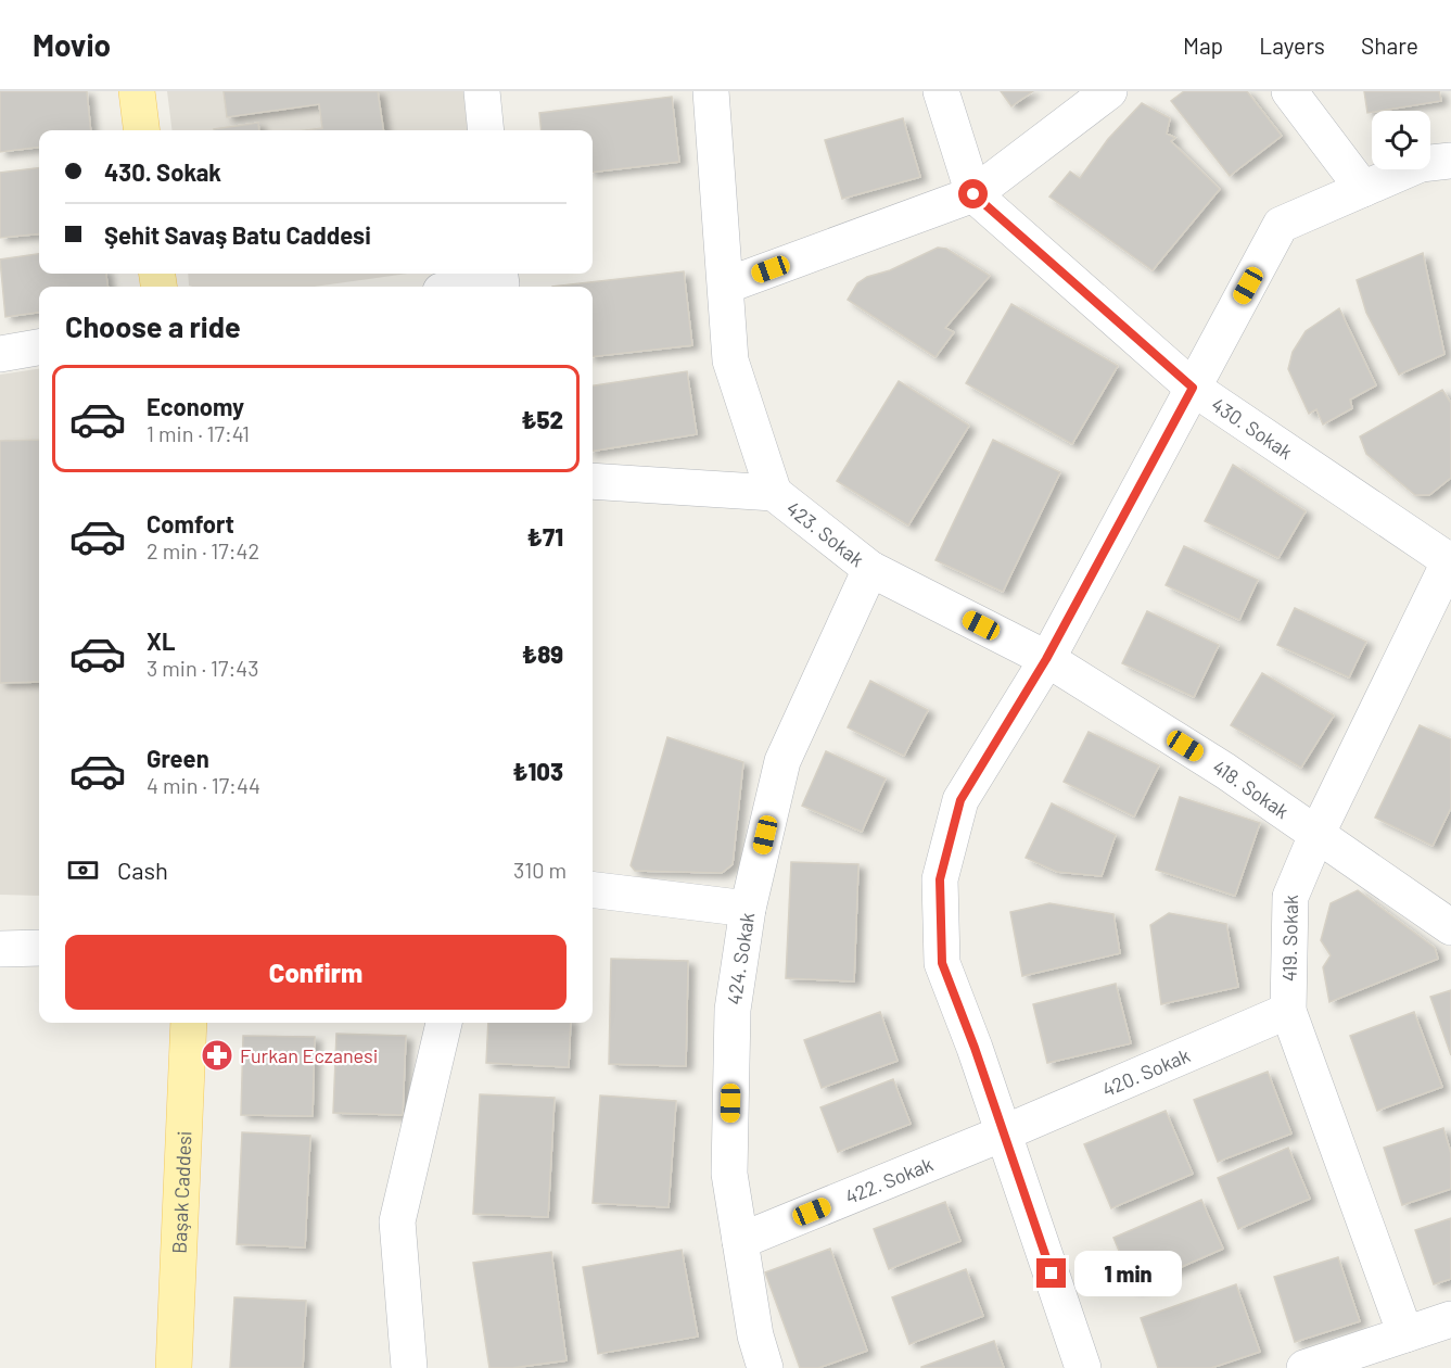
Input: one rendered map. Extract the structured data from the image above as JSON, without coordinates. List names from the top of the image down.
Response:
{
  "streets": {
    "main road": ["Başak Caddesi"],
    "street": [
      "430. Sokak",
      "423. Sokak",
      "418. Sokak",
      "419. Sokak",
      "424. Sokak",
      "420. Sokak",
      "422. Sokak"
    ]
  },
  "crossings": [
    ["430. Sokak", "419. Sokak"],
    ["423. Sokak", "418. Sokak"],
    ["423. Sokak", "424. Sokak"],
    ["418. Sokak", "419. Sokak"],
    ["419. Sokak", "420. Sokak"],
    ["424. Sokak", "422. Sokak"],
    ["420. Sokak", "422. Sokak"]
  ],
  "places": {
    "pharmacy": ["Furkan Eczanesi"]
  },
  "page": {
    "header": "Movio",
    "nav": ["Map", "Layers", "Share"],
    "banner": ["430. Sokak", "Şehit Savaş Batu Caddesi"],
    "heading": "Choose a ride",
    "list": [
      {
        "name": "Economy",
        "note": "1 min · 17:41",
        "value": "₺52"
      },
      {
        "name": "Comfort",
        "note": "2 min · 17:42",
        "value": "₺71"
      },
      {
        "name": "XL",
        "note": "3 min · 17:43",
        "value": "₺89"
      },
      {
        "name": "Green",
        "note": "4 min · 17:44",
        "value": "₺103"
      }
    ],
    "pay": ["Cash", "310 m"],
    "buttons": "Confirm",
    "bubble": "1 min"
  }
}
